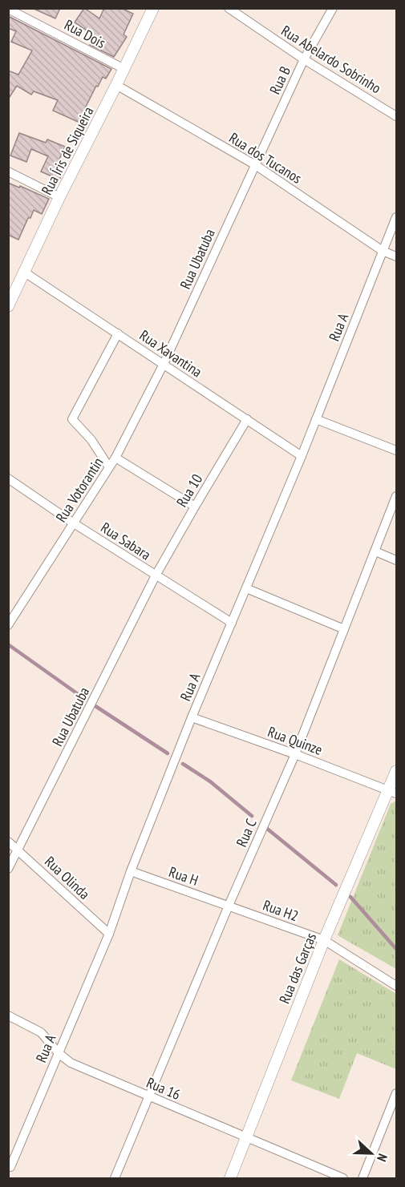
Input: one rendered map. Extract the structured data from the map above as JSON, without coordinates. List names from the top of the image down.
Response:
{
  "streets": {
    "street": [
      "Rua Dois",
      "Rua Abelardo Sobrinho",
      "Rua B",
      "Rua Íris de Siqueira",
      "Rua dos Tucanos",
      "Rua Ubatuba",
      "Rua A",
      "Rua Xavantina",
      "Rua Votorantin",
      "Rua 10",
      "Rua Sabara",
      "Rua Quinze",
      "Rua C",
      "Rua H",
      "Rua Olinda",
      "Rua H2",
      "Rua das Garças",
      "Rua 16"
    ]
  },
  "crossings": [
    ["Rua Dois", "Rua Íris de Siqueira"],
    ["Rua Abelardo Sobrinho", "Rua B"],
    ["Rua B", "Rua dos Tucanos"],
    ["Rua B", "Rua Ubatuba"],
    ["Rua Íris de Siqueira", "Rua dos Tucanos"],
    ["Rua Íris de Siqueira", "Rua Xavantina"],
    ["Rua dos Tucanos", "Rua Ubatuba"],
    ["Rua dos Tucanos", "Rua A"],
    ["Rua Ubatuba", "Rua Xavantina"],
    ["Rua Ubatuba", "Rua Votorantin"],
    ["Rua Ubatuba", "Rua 10"],
    ["Rua Ubatuba", "Rua Sabara"],
    ["Rua Ubatuba", "Rua Olinda"],
    ["Rua A", "Rua Xavantina"],
    ["Rua A", "Rua Sabara"],
    ["Rua A", "Rua Quinze"],
    ["Rua A", "Rua H"],
    ["Rua A", "Rua Olinda"],
    ["Rua A", "Rua 16"],
    ["Rua Xavantina", "Rua Votorantin"],
    ["Rua Xavantina", "Rua 10"],
    ["Rua Votorantin", "Rua Sabara"],
    ["Rua 10", "Rua Sabara"],
    ["Rua Quinze", "Rua C"],
    ["Rua Quinze", "Rua das Garças"],
    ["Rua C", "Rua H"],
    ["Rua C", "Rua H2"],
    ["Rua C", "Rua 16"],
    ["Rua H", "Rua H2"],
    ["Rua H2", "Rua das Garças"],
    ["Rua das Garças", "Rua 16"]
  ],
  "north": "right"
}
